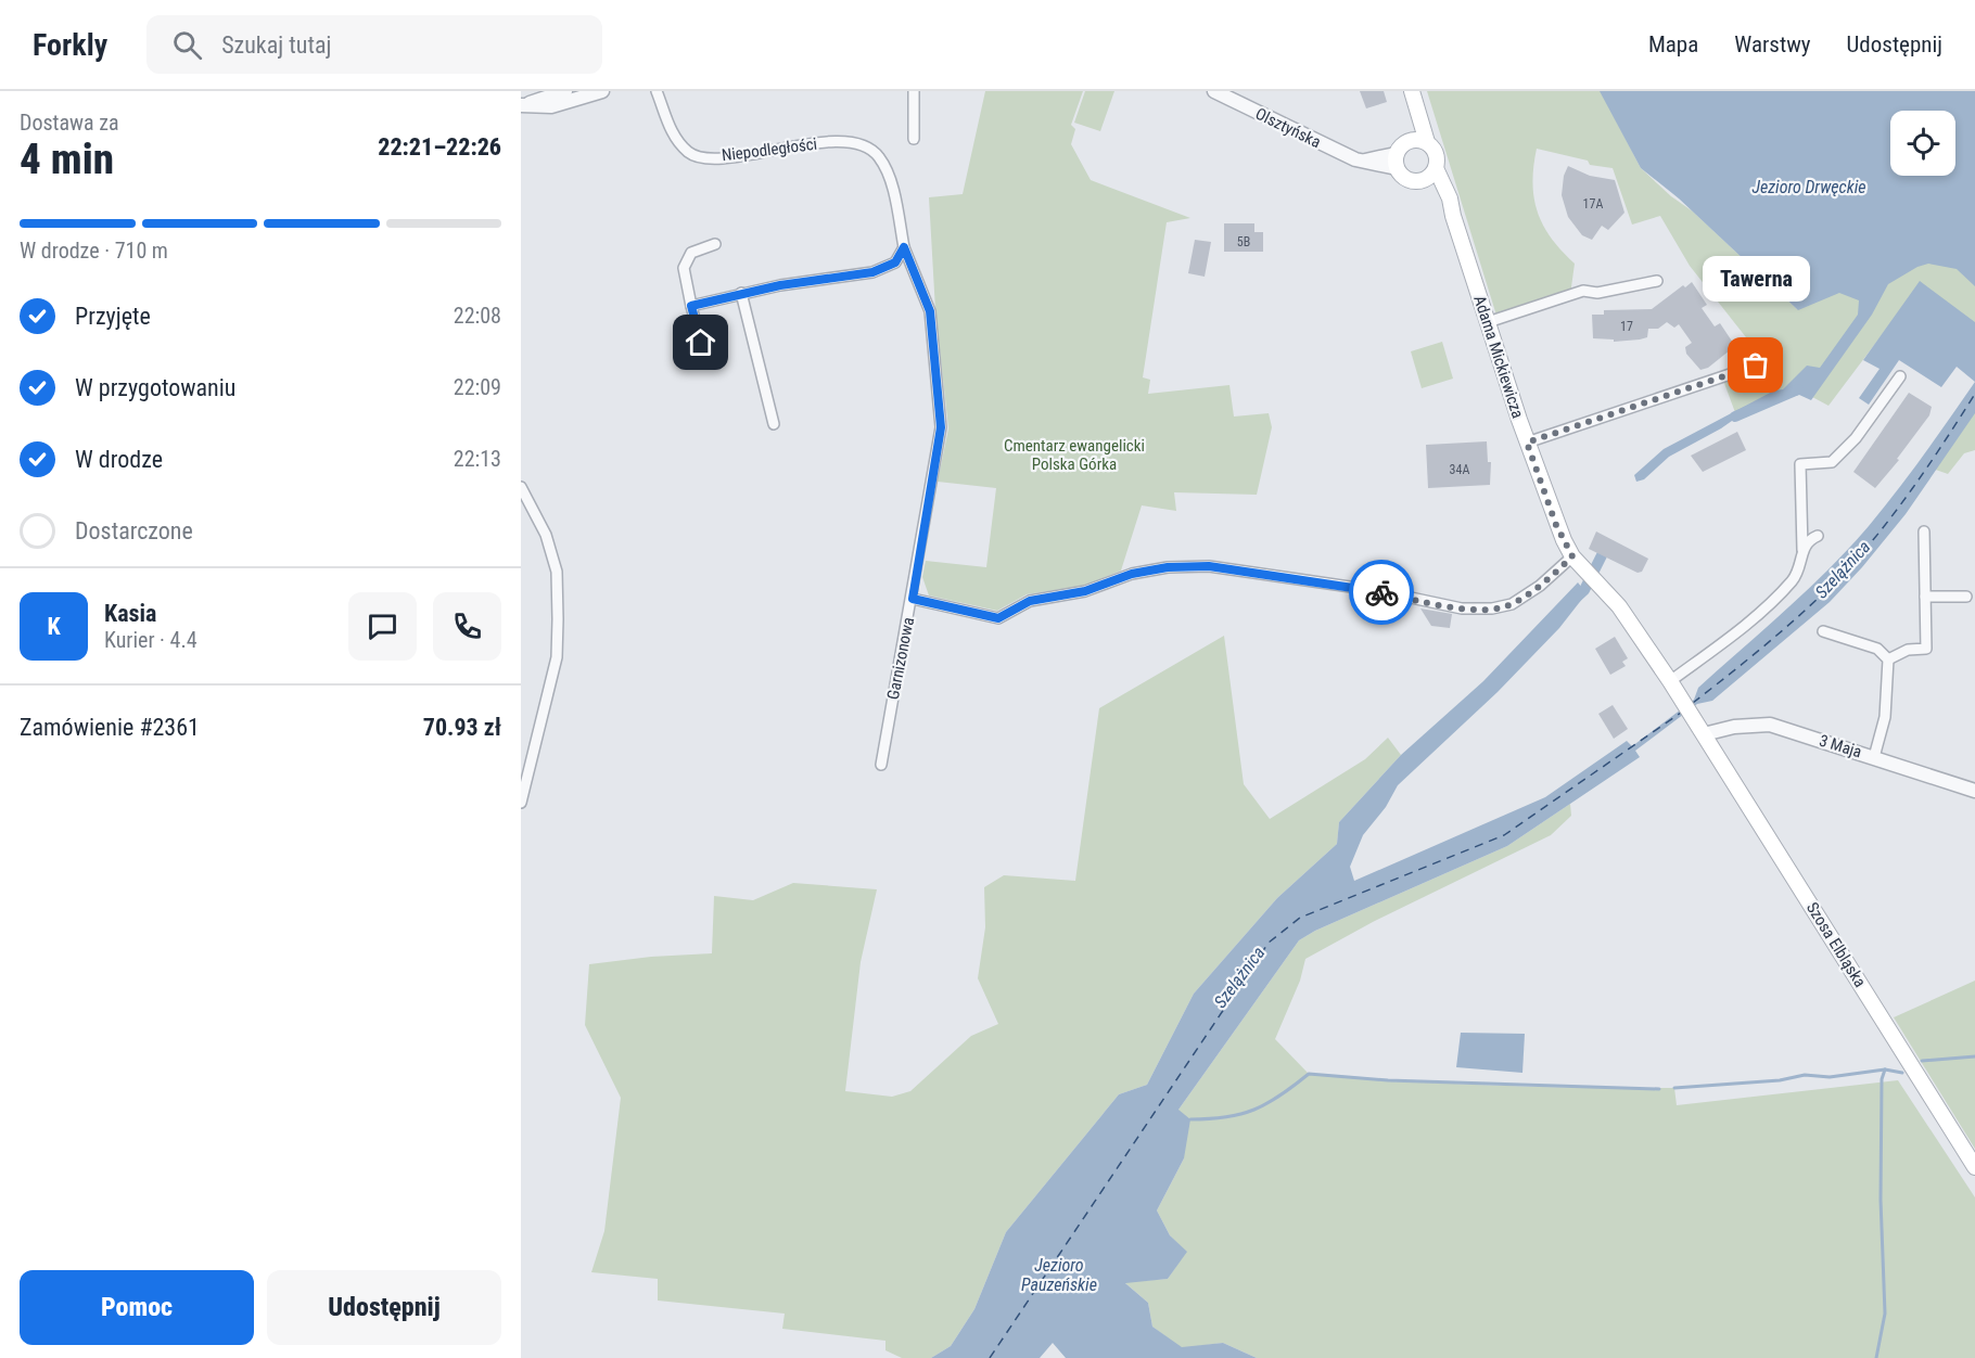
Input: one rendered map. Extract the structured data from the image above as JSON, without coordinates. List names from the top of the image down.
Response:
{
  "streets": {
    "main road": ["Adama Mickiewicza", "Szosa Elbląska"],
    "street": [
      "Olsztyńska",
      "Niepodległości",
      "Garnizonowa",
      "3 Maja"
    ]
  },
  "crossings": [
    ["Olsztyńska", "Adama Mickiewicza"],
    ["Niepodległości", "Garnizonowa"],
    ["Adama Mickiewicza", "3 Maja"],
    ["Adama Mickiewicza", "Szosa Elbląska"],
    ["3 Maja", "Szosa Elbląska"]
  ],
  "water": ["Jezioro Drwęckie", "Szelążnica", "Jezioro Pauzeńskie"],
  "parks": ["Cmentarz ewangelicki Polska Górka"],
  "places": ["Tawerna"],
  "house_numbers": [
    "17A",
    "5B",
    "17",
    "34A"
  ],
  "page": {
    "header": "Forkly",
    "search": "Szukaj tutaj",
    "nav": ["Mapa", "Warstwy", "Udostępnij"],
    "heading": ["4 min", "Dostawa za", "22:21–22:26"],
    "panel": [
      "Kasia",
      "Kurier · 4.4",
      "Zamówienie #2361",
      "70.93 zł"
    ],
    "bar": "W drodze · 710 m",
    "bubble": "Tawerna",
    "list": [
      ["Przyjęte", "22:08"],
      ["W przygotowaniu", "22:09"],
      ["W drodze", "22:13"],
      "Dostarczone"
    ],
    "round": "K",
    "buttons": ["Pomoc", "Udostępnij"]
  }
}
